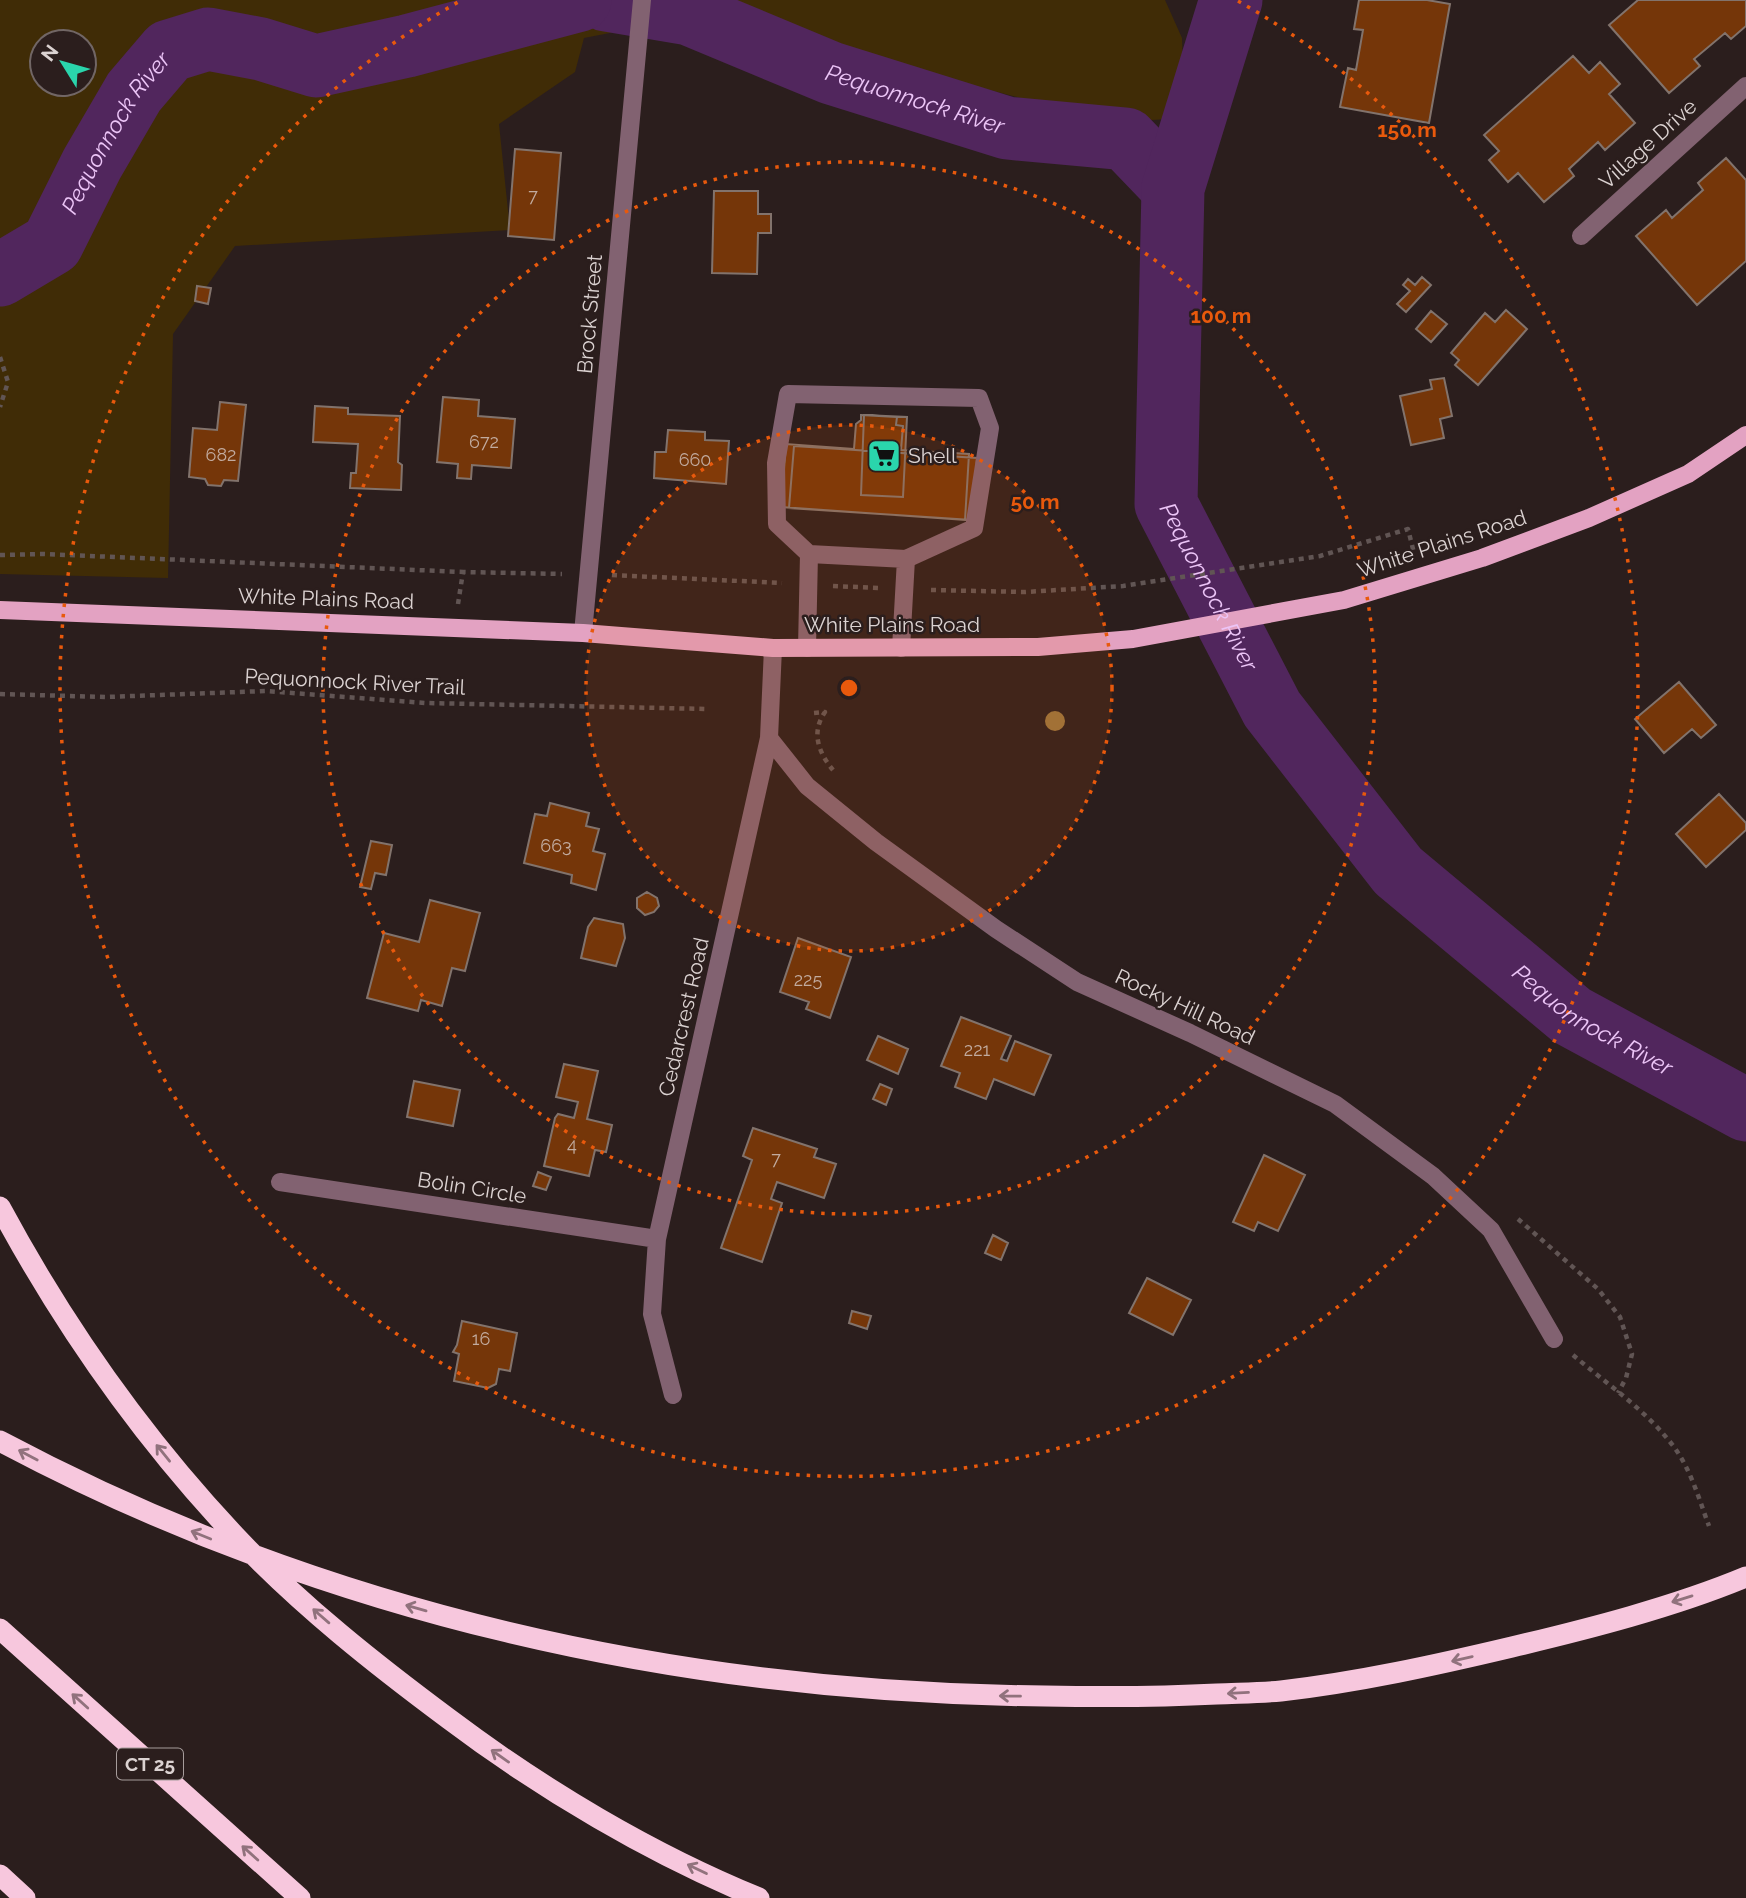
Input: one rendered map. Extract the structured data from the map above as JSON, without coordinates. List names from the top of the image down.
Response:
{
  "streets": {
    "highway": ["CT 25"],
    "main road": ["White Plains Road"],
    "street": [
      "Village Drive",
      "Brock Street",
      "Rocky Hill Road",
      "Cedarcrest Road",
      "Bolin Circle"
    ],
    "path": ["Pequonnock River Trail"]
  },
  "crossings": [
    ["Brock Street", "White Plains Road"],
    ["White Plains Road", "Cedarcrest Road"],
    ["Rocky Hill Road", "Cedarcrest Road"],
    ["Cedarcrest Road", "Bolin Circle"]
  ],
  "water": ["Pequonnock River"],
  "places": {
    "supermarket": ["Shell"]
  },
  "house_numbers": [
    "7",
    "672",
    "682",
    "660",
    "663",
    "225",
    "221",
    "4",
    "7",
    "16"
  ],
  "north": "top left",
  "rings": ["150 m", "100 m", "50 m"]
}
